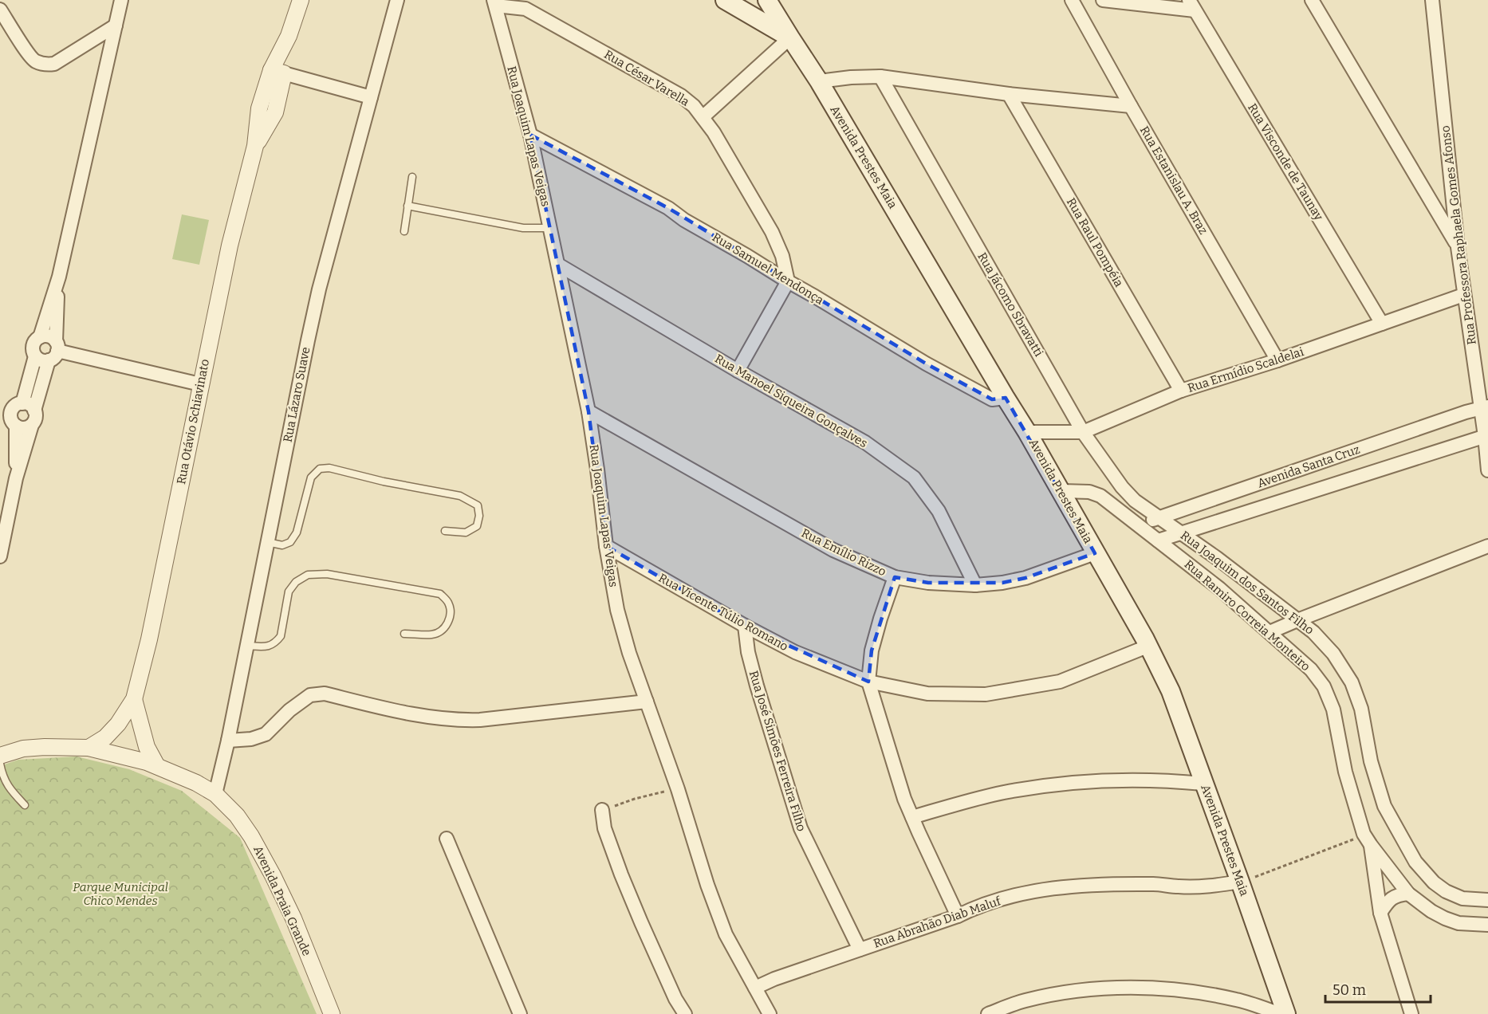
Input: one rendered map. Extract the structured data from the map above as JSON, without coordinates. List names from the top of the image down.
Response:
{
  "streets": {
    "main road": ["Avenida Prestes Maia"],
    "street": [
      "Rua César Varella",
      "Rua Joaquim Lapas Veigas",
      "Rua Visconde de Taunay",
      "Rua Estanislau A. Braz",
      "Rua Professora Raphaela Gomes Afonso",
      "Rua Raul Pompéia",
      "Rua Samuel Mendonça",
      "Rua Jácomo Sbravatti",
      "Rua Ermídio Scaldelai",
      "Rua Lázaro Suave",
      "Rua Manoel Siqueira Gonçalves",
      "Rua Otávio Schiavinato",
      "Avenida Santa Cruz",
      "Rua Emílio Rizzo",
      "Rua Joaquim dos Santos Filho",
      "Rua Vicente Túlio Romano",
      "Rua Ramiro Correia Monteiro",
      "Rua José Simões Ferreira Filho",
      "Avenida Praia Grande",
      "Rua Abrahão Diab Maluf"
    ]
  },
  "crossings": [
    ["Rua César Varella", "Rua Joaquim Lapas Veigas"],
    ["Rua César Varella", "Rua Samuel Mendonça"],
    ["Rua Joaquim Lapas Veigas", "Rua Samuel Mendonça"],
    ["Rua Joaquim Lapas Veigas", "Rua Manoel Siqueira Gonçalves"],
    ["Rua Joaquim Lapas Veigas", "Rua Emílio Rizzo"],
    ["Rua Joaquim Lapas Veigas", "Rua Vicente Túlio Romano"],
    ["Rua Joaquim Lapas Veigas", "Rua Abrahão Diab Maluf"],
    ["Avenida Prestes Maia", "Rua Samuel Mendonça"],
    ["Avenida Prestes Maia", "Rua Ermídio Scaldelai"],
    ["Avenida Prestes Maia", "Rua Emílio Rizzo"],
    ["Avenida Prestes Maia", "Rua Vicente Túlio Romano"],
    ["Avenida Prestes Maia", "Rua Ramiro Correia Monteiro"],
    ["Avenida Prestes Maia", "Rua Abrahão Diab Maluf"],
    ["Rua Visconde de Taunay", "Rua Ermídio Scaldelai"],
    ["Rua Estanislau A. Braz", "Rua Ermídio Scaldelai"],
    ["Rua Professora Raphaela Gomes Afonso", "Rua Ermídio Scaldelai"],
    ["Rua Professora Raphaela Gomes Afonso", "Avenida Santa Cruz"],
    ["Rua Raul Pompéia", "Rua Ermídio Scaldelai"],
    ["Rua Jácomo Sbravatti", "Rua Ermídio Scaldelai"],
    ["Rua Jácomo Sbravatti", "Avenida Santa Cruz"],
    ["Rua Jácomo Sbravatti", "Rua Joaquim dos Santos Filho"],
    ["Rua Lázaro Suave", "Avenida Praia Grande"],
    ["Rua Manoel Siqueira Gonçalves", "Rua Emílio Rizzo"],
    ["Rua Otávio Schiavinato", "Avenida Praia Grande"],
    ["Avenida Santa Cruz", "Rua Joaquim dos Santos Filho"],
    ["Avenida Santa Cruz", "Rua Ramiro Correia Monteiro"],
    ["Rua Vicente Túlio Romano", "Rua José Simões Ferreira Filho"],
    ["Rua José Simões Ferreira Filho", "Rua Abrahão Diab Maluf"]
  ],
  "parks": ["Parque Municipal Chico Mendes"],
  "scale_bar": "50 m"
}
